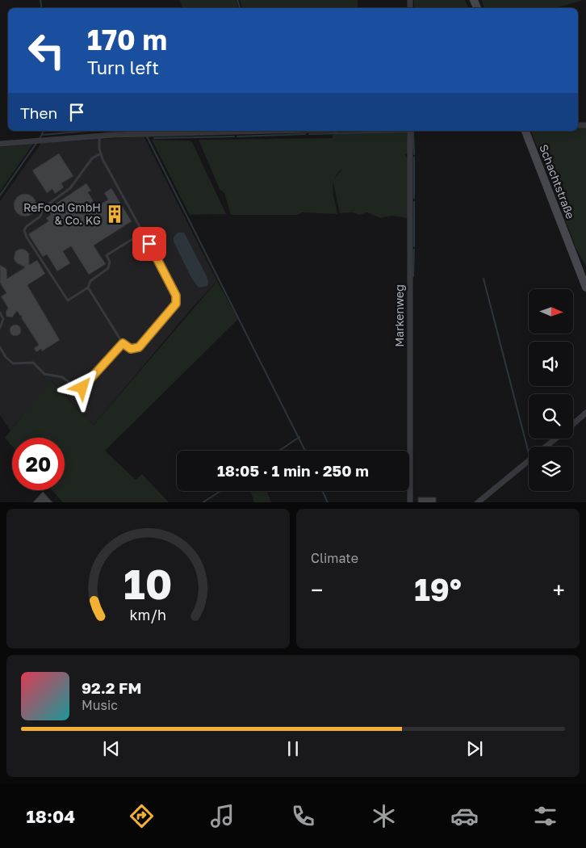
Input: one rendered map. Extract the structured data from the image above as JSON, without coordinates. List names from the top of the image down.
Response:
{
  "streets": {
    "street": ["Schachtstraße", "Markenweg"]
  },
  "places": {
    "building": ["ReFood GmbH & Co. KG"]
  },
  "north": "right",
  "page": {
    "turn": ["170 m", "Turn left"],
    "then": "Then",
    "limit": "20",
    "trip": "18:05 · 1 min · 250 m",
    "tile": "Climate",
    "heat": ["−", "19°", "+"],
    "song": ["92.2 FM", "Music"],
    "tabs": "18:04",
    "gauge": ["10", "km/h"]
  }
}
